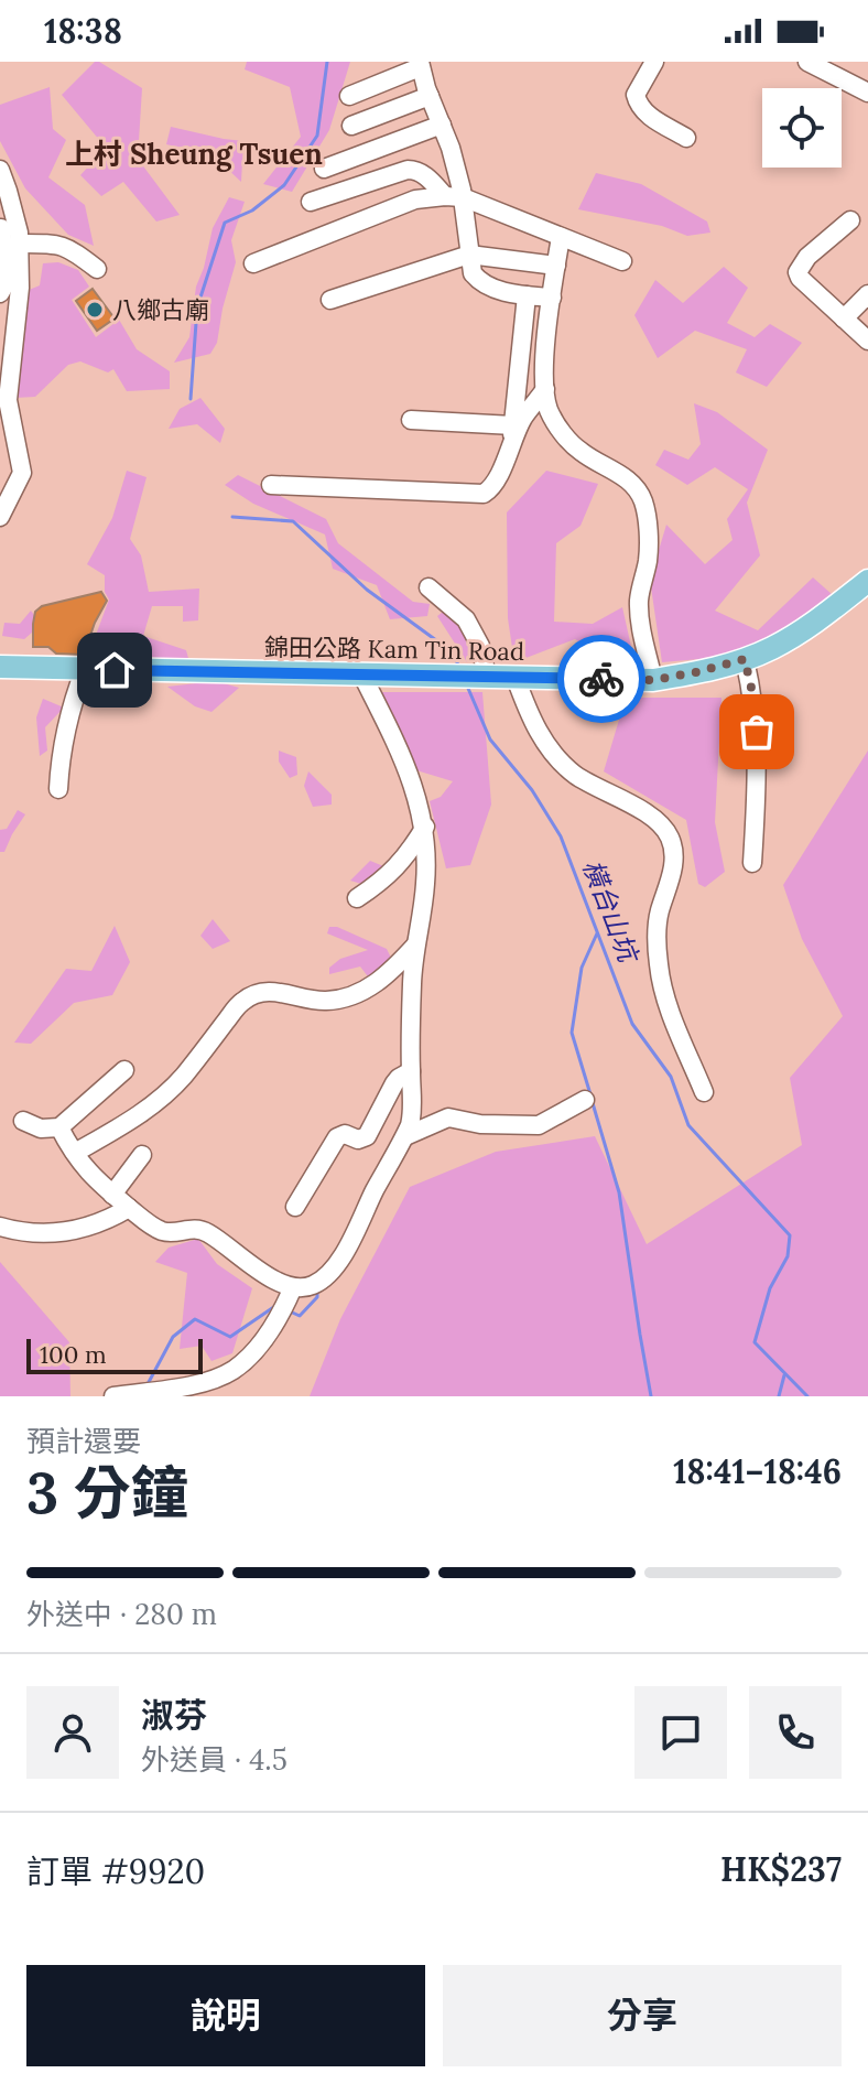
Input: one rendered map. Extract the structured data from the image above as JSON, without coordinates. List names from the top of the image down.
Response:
{
  "streets": {
    "main road": ["錦田公路 Kam Tin Road"]
  },
  "districts": ["上村 Sheung Tsuen"],
  "water": ["橫台山坑"],
  "places": ["八鄉古廟"],
  "scale_bar": "100 m",
  "page": {
    "status": "18:38",
    "scale": "100 m",
    "heading": ["3 分鐘", "預計還要", "18:41–18:46"],
    "panel": [
      "淑芬",
      "外送員 · 4.5",
      "訂單 #9920",
      "HK$237"
    ],
    "bar": "外送中 · 280 m",
    "buttons": ["說明", "分享"]
  }
}
